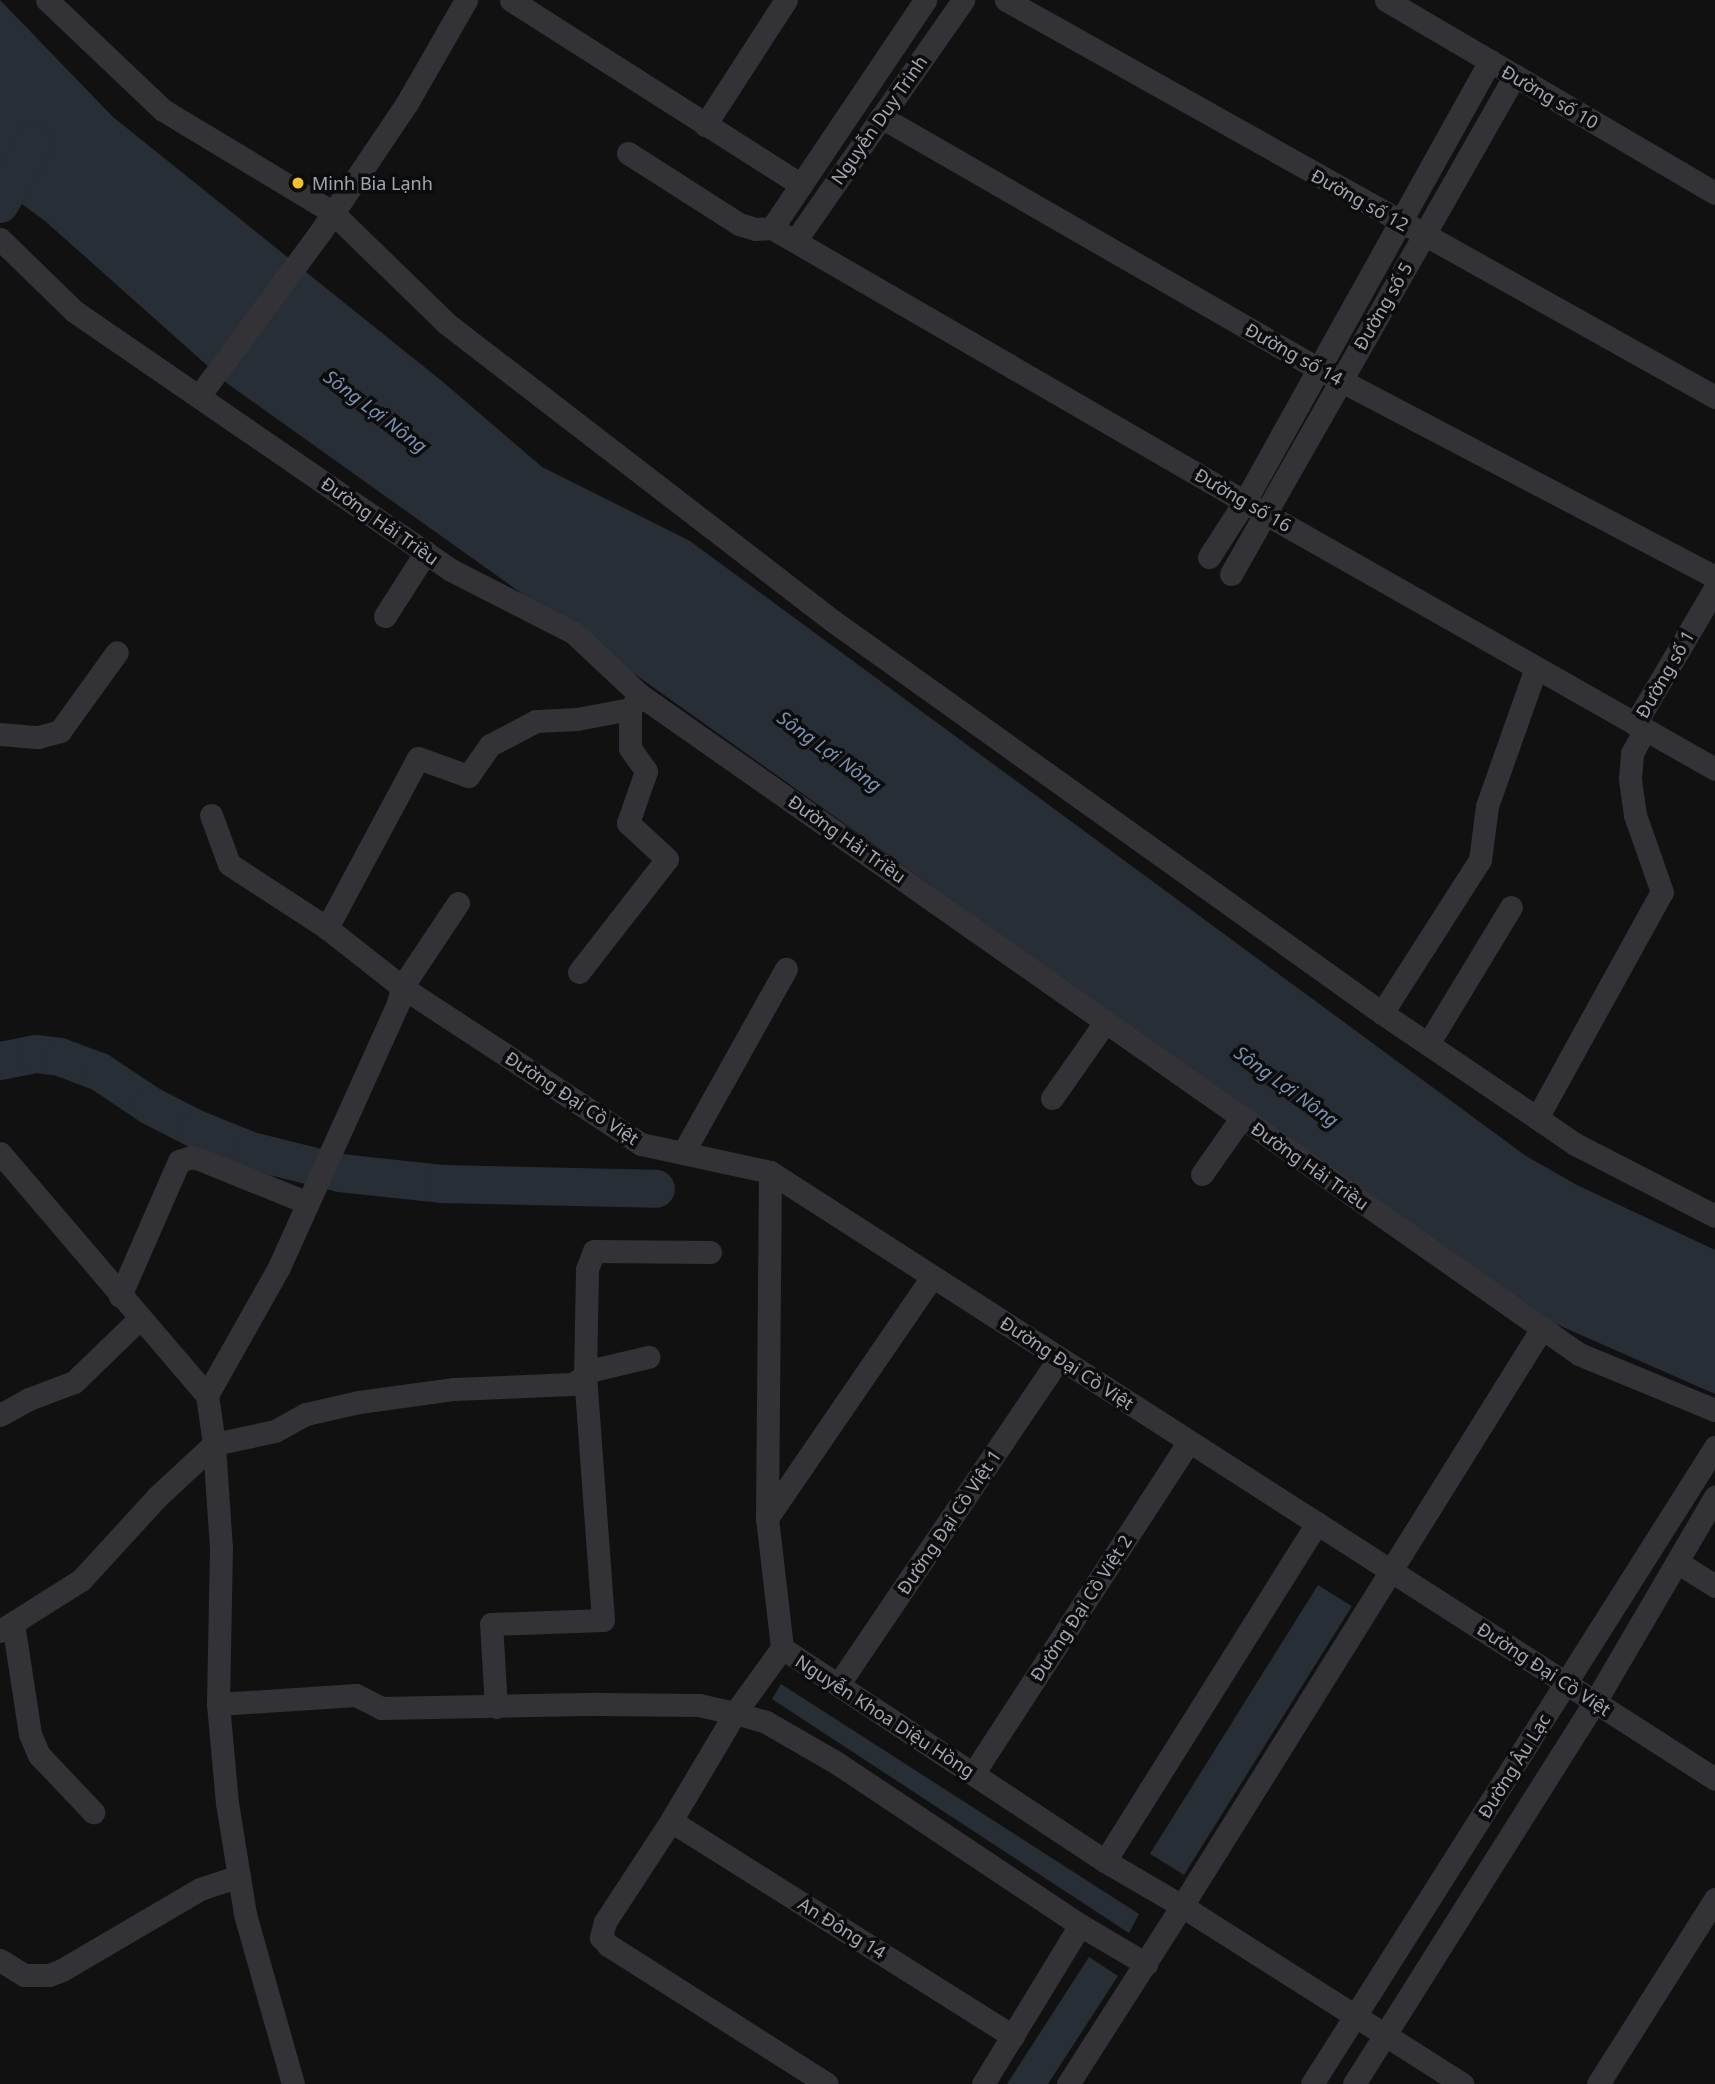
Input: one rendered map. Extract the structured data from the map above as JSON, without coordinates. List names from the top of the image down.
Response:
{
  "streets": {
    "street": [
      "Đường số 10",
      "Nguyễn Duy Trinh",
      "Đường số 12",
      "Đường số 5",
      "Đường số 14",
      "Đường số 16",
      "Đường Hải Triều",
      "Đường số 1",
      "Đường Đại Cồ Việt",
      "Đường Đại Cồ Việt 1",
      "Đường Đại Cồ Việt 2",
      "Nguyễn Khoa Diệu Hồng",
      "Đường Âu Lạc",
      "An Đông 14"
    ]
  },
  "crossings": [
    ["Đường số 10", "Đường số 5"],
    ["Nguyễn Duy Trinh", "Đường số 14"],
    ["Nguyễn Duy Trinh", "Đường số 16"],
    ["Đường số 12", "Đường số 5"],
    ["Đường số 5", "Đường số 14"],
    ["Đường số 5", "Đường số 16"],
    ["Đường số 16", "Đường số 1"],
    ["Đường Đại Cồ Việt", "Đường Đại Cồ Việt 1"],
    ["Đường Đại Cồ Việt", "Đường Đại Cồ Việt 2"],
    ["Đường Đại Cồ Việt", "Nguyễn Khoa Diệu Hồng"],
    ["Đường Đại Cồ Việt", "Đường Âu Lạc"],
    ["Đường Đại Cồ Việt 1", "Nguyễn Khoa Diệu Hồng"],
    ["Đường Đại Cồ Việt 2", "Nguyễn Khoa Diệu Hồng"],
    ["Nguyễn Khoa Diệu Hồng", "Đường Âu Lạc"]
  ],
  "water": ["Sông Lợi Nông"],
  "places": ["Minh Bia Lạnh"]
}
